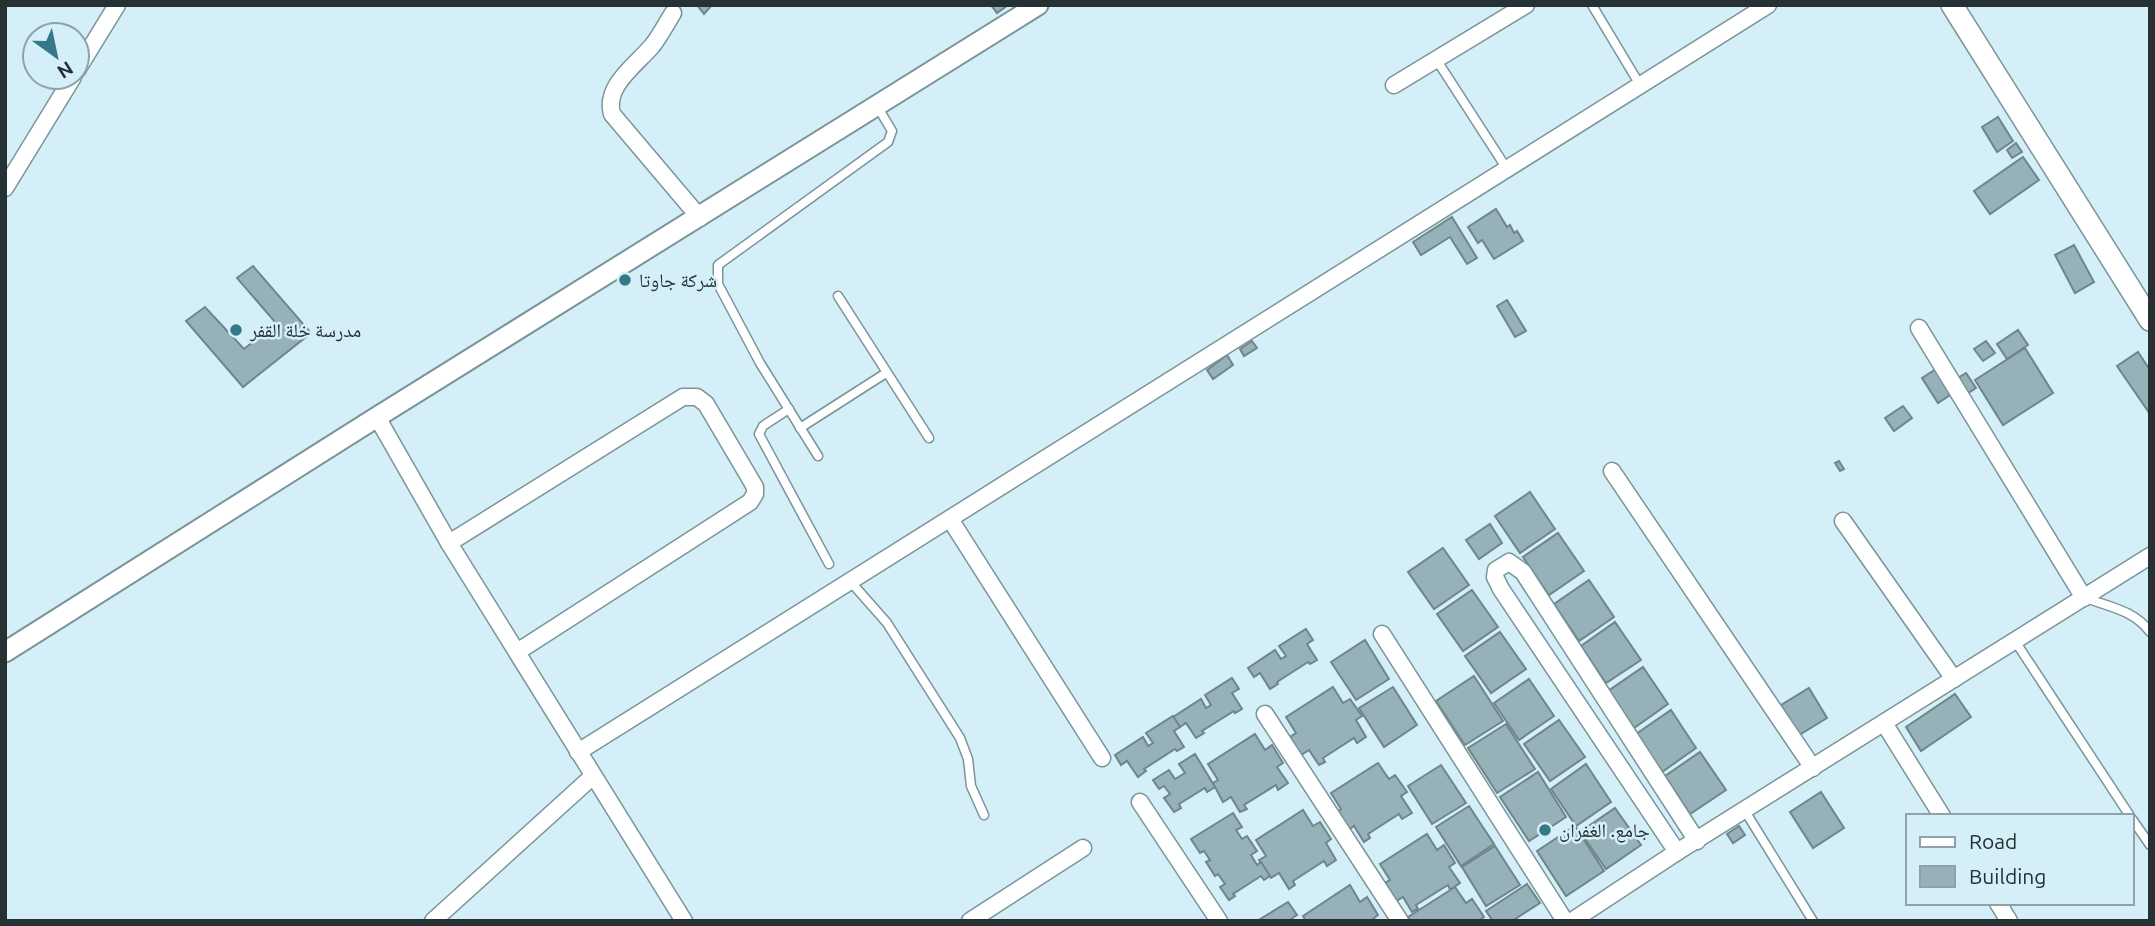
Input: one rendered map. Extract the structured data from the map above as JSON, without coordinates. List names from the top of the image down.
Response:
{
  "places": ["شركة جاوتا", "مدرسة خلة القفر", "جامع. الغفران"],
  "legend": ["Road", "Building"],
  "north": "bottom right"
}
